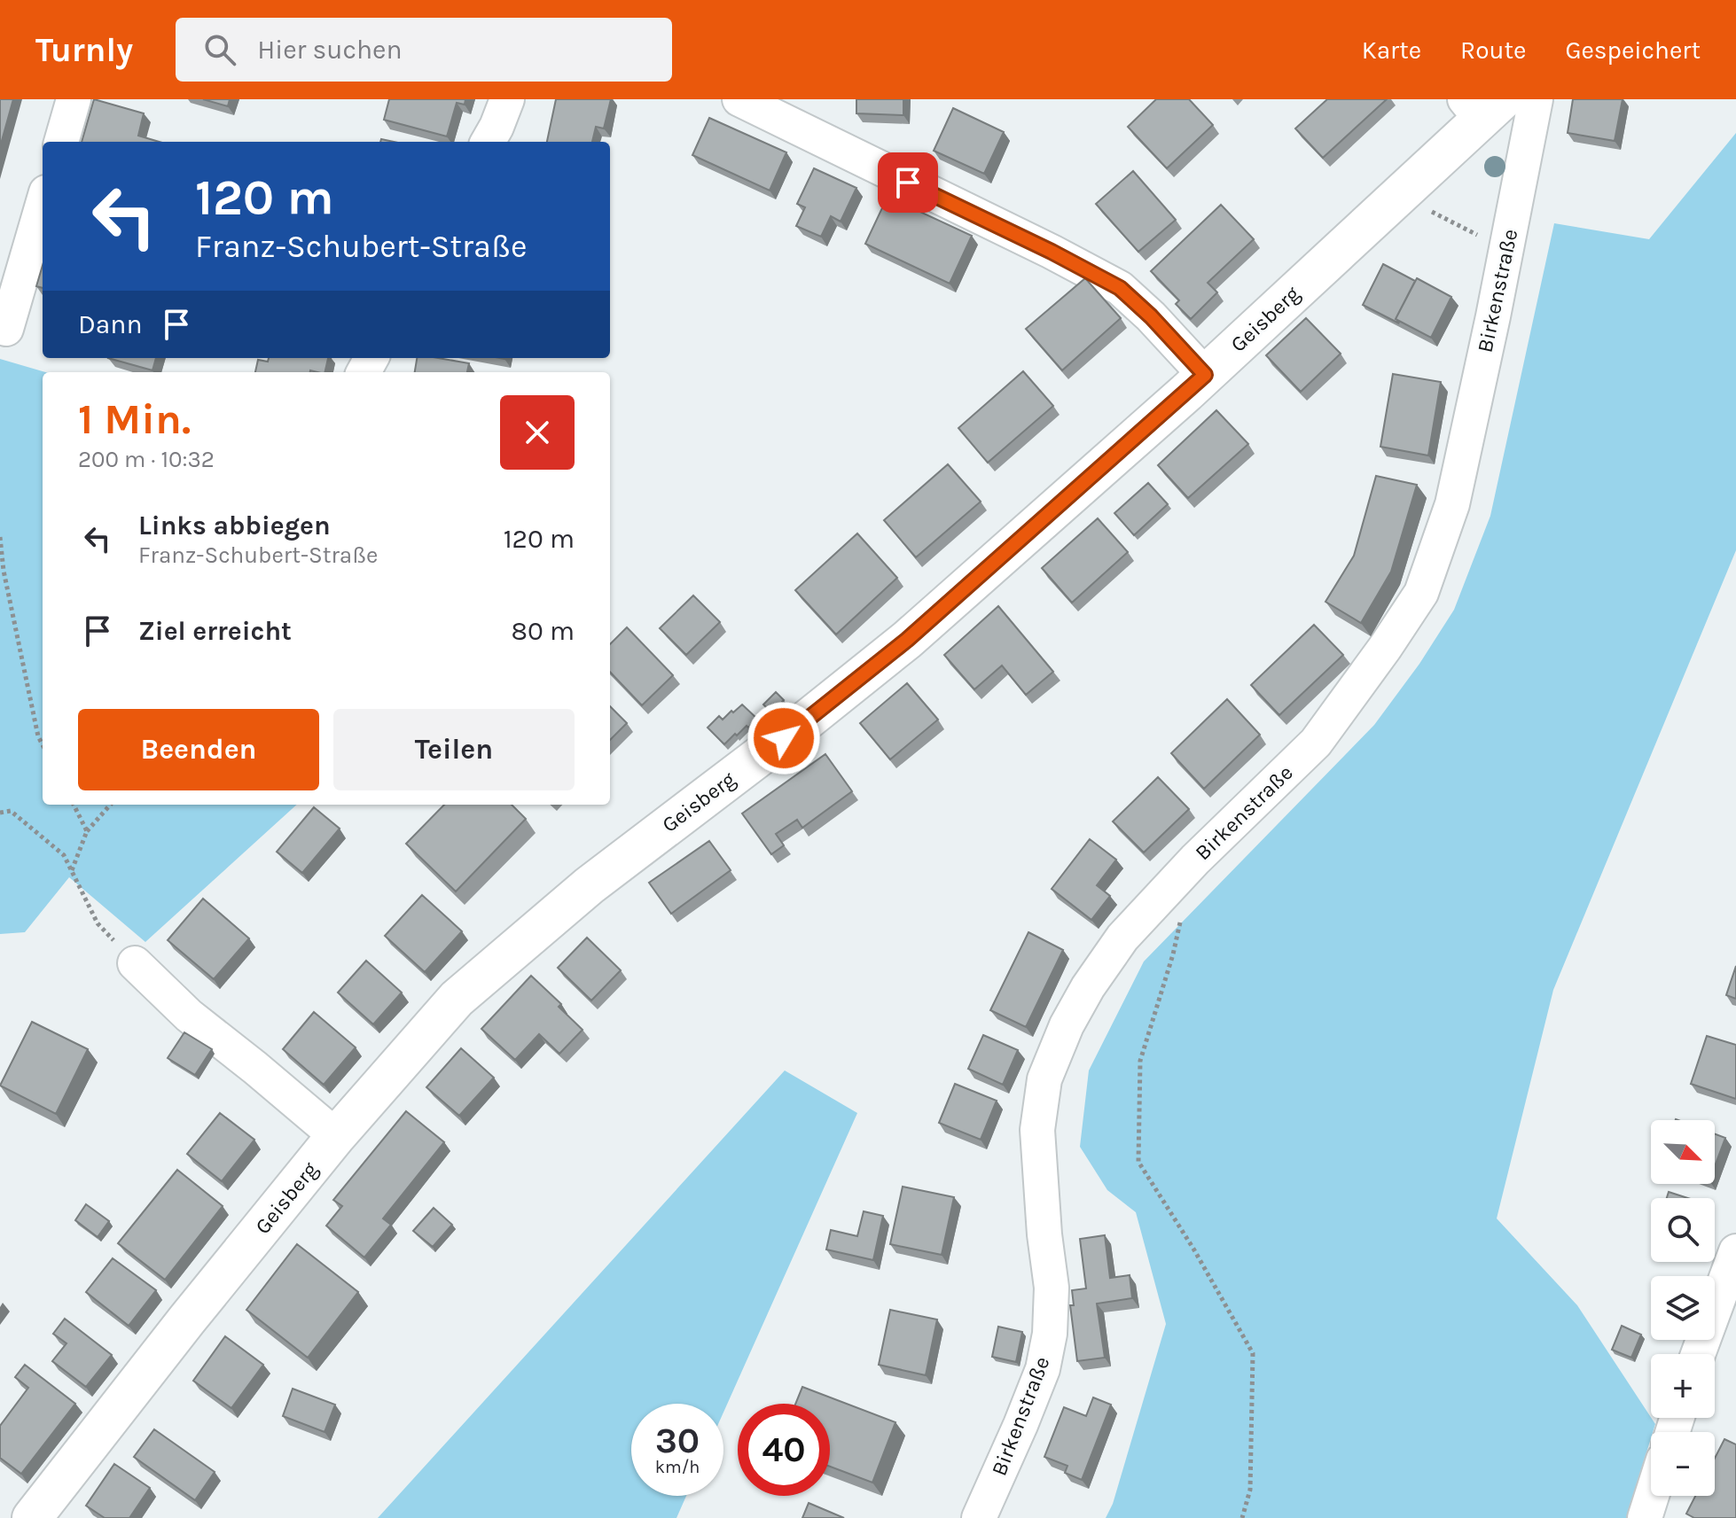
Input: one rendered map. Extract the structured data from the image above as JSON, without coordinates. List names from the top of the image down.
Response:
{
  "streets": {
    "street": ["Birkenstraße", "Geisberg"]
  },
  "north": "bottom right",
  "page": {
    "header": "Turnly",
    "search": "Hier suchen",
    "nav": ["Karte", "Route", "Gespeichert"],
    "turn": ["120 m", "Franz-Schubert-Straße"],
    "then": "Dann",
    "heading": ["1 Min.", "200 m · 10:32"],
    "list": [
      {
        "name": "Links abbiegen",
        "note": "Franz-Schubert-Straße",
        "value": "120 m"
      },
      {
        "name": "Ziel erreicht",
        "value": "80 m"
      }
    ],
    "buttons": ["Beenden", "Teilen"],
    "map_buttons": ["+", "−"],
    "speed": "30 km/h",
    "limit": "40"
  }
}
